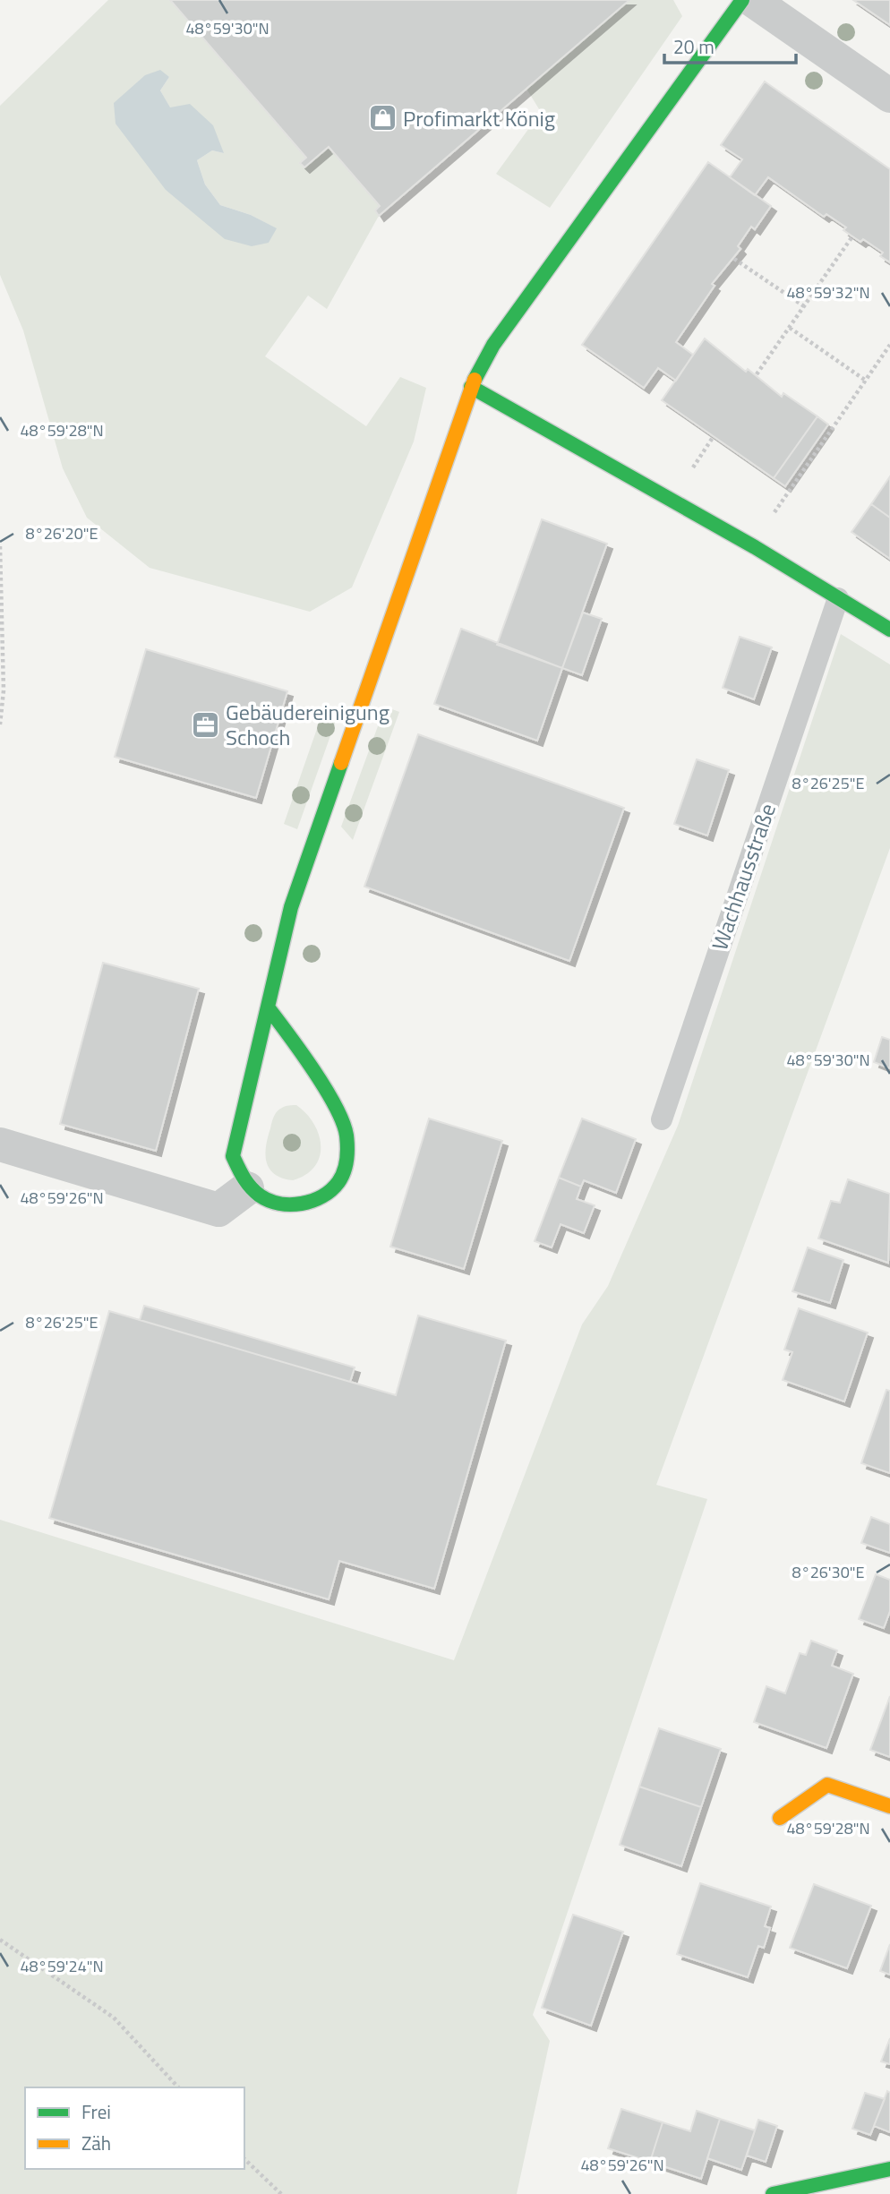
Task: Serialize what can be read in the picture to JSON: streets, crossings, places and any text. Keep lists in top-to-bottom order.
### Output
{
  "streets": {
    "lane": ["Wachhausstraße"]
  },
  "places": {
    "shop": ["Profimarkt König"],
    "office": ["Gebäudereinigung Schoch"]
  },
  "legend": ["Frei", "Zäh"],
  "scale_bar": "20 m",
  "coordinates": [
    "48°59'30\"N",
    "48°59'32\"N",
    "48°59'28\"N",
    "8°26'20\"E",
    "8°26'25\"E",
    "48°59'26\"N",
    "8°26'30\"E",
    "48°59'24\"N"
  ]
}
